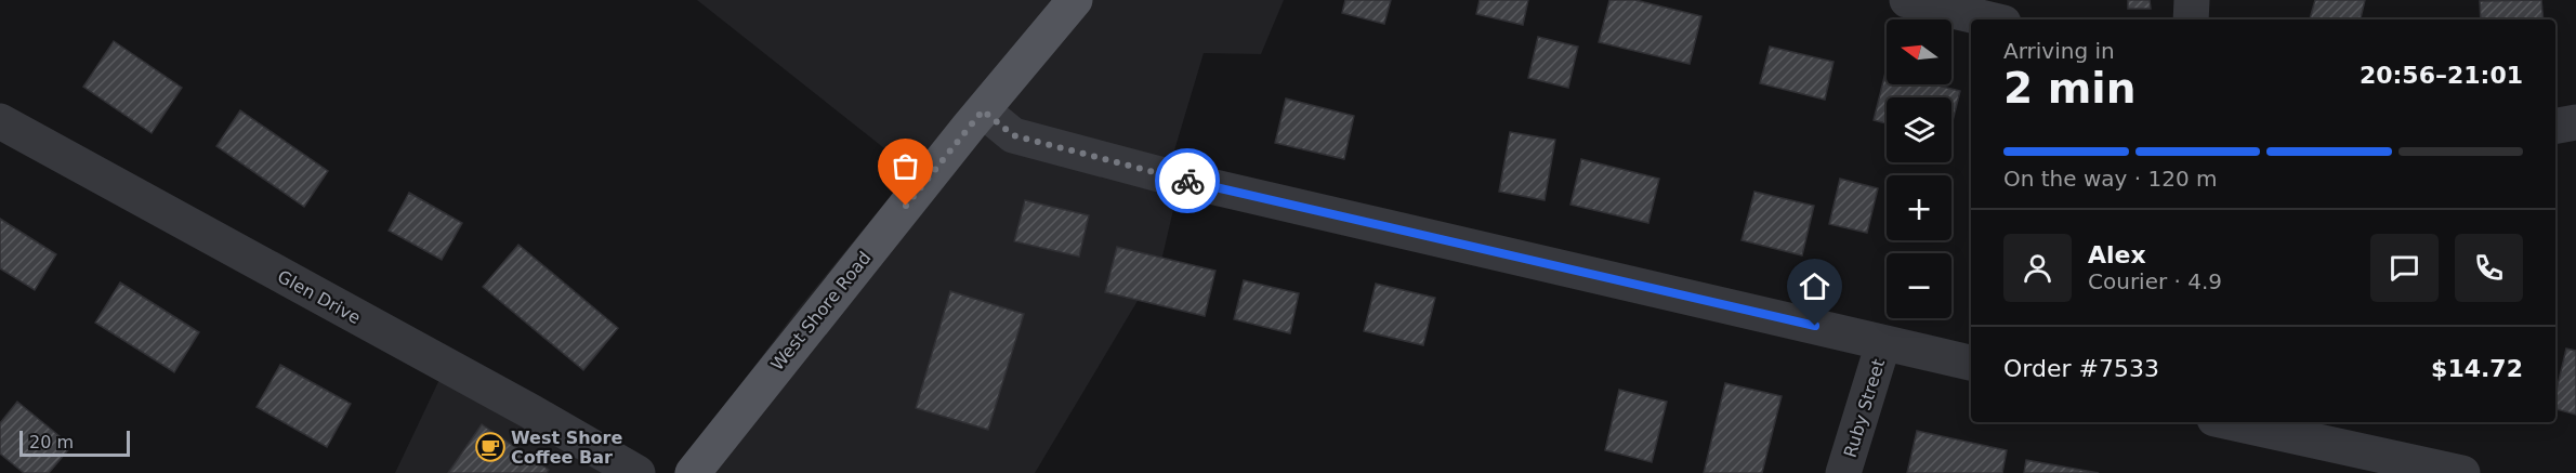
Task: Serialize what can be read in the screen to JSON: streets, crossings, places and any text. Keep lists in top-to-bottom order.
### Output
{
  "streets": {
    "main road": ["West Shore Road"],
    "street": ["Glen Drive", "Ruby Street"]
  },
  "places": {
    "cafe": ["West Shore Coffee Bar"]
  },
  "scale_bar": "20 m",
  "north": "left",
  "page": {
    "map_buttons": ["+", "−"],
    "heading": ["2 min", "Arriving in", "20:56–21:01"],
    "panel": [
      "Alex",
      "Courier · 4.9",
      "Order #7533",
      "$14.72"
    ],
    "bar": "On the way · 120 m",
    "scale": "20 m"
  }
}
